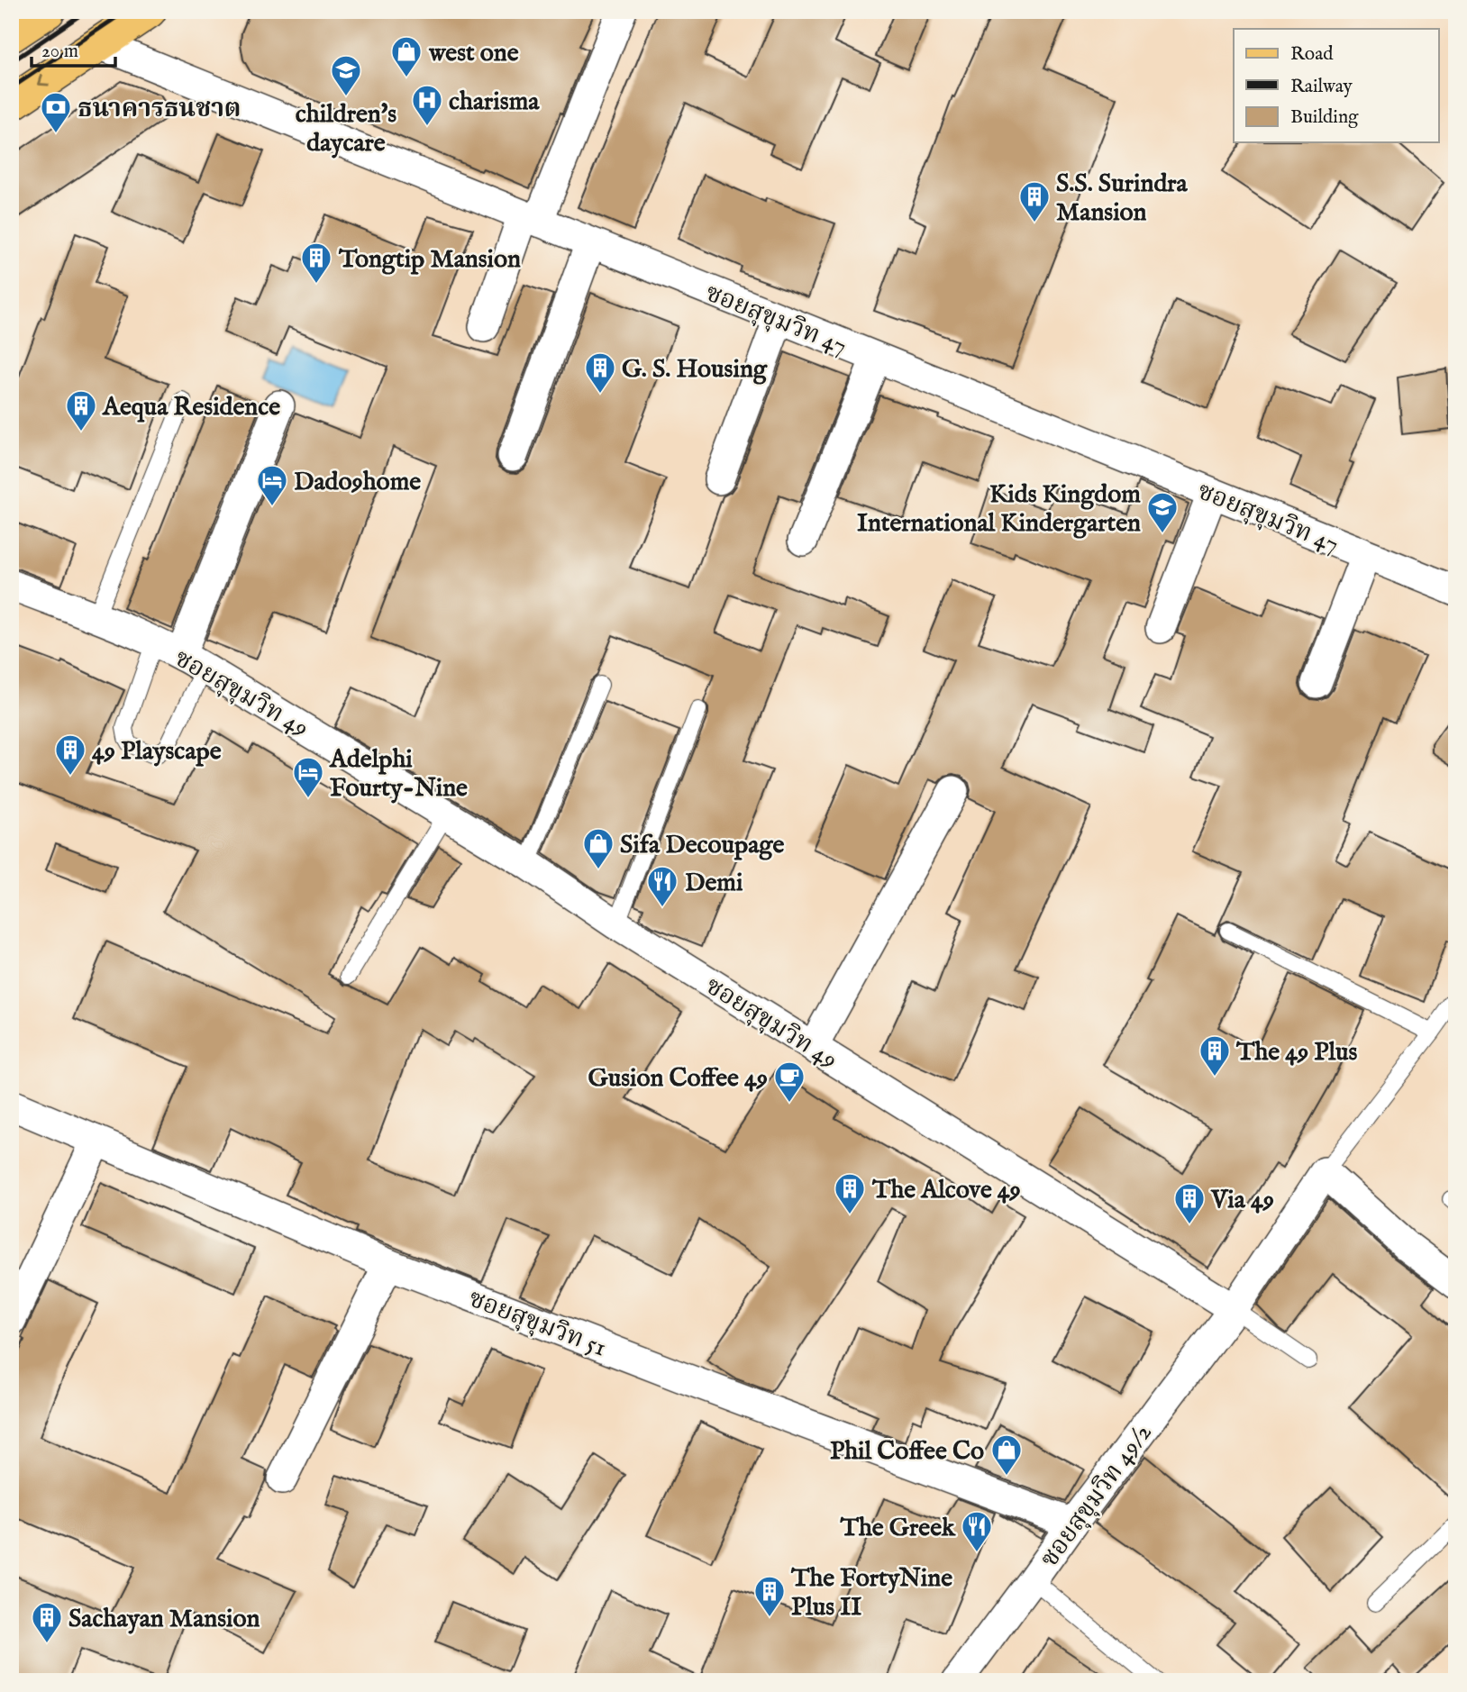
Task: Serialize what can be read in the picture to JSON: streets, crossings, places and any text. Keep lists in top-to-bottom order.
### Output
{
  "streets": {
    "street": [
      "ซอยสุขุมวิท 47",
      "ซอยสุขุมวิท 49",
      "ซอยสุขุมวิท 51",
      "ซอยสุขุมวิท 49/2"
    ]
  },
  "crossings": [
    ["ซอยสุขุมวิท 49", "ซอยสุขุมวิท 49/2"],
    ["ซอยสุขุมวิท 51", "ซอยสุขุมวิท 49/2"]
  ],
  "places": {
    "shop": ["west one", "Sifa Decoupage", "Phil Coffee Co"],
    "school or university": ["children's daycare", "Kids Kingdom International Kindergarten"],
    "hospital": ["charisma"],
    "bank": ["ธนาคารธนชาต"],
    "building": [
      "S.S. Surindra Mansion",
      "Tongtip Mansion",
      "G. S. Housing",
      "Aequa Residence",
      "49 Playscape",
      "The 49 Plus",
      "The Alcove 49",
      "Via 49",
      "The FortyNine Plus II",
      "Sachayan Mansion"
    ],
    "hotel": ["Dado9home", "Adelphi Fourty-Nine"],
    "restaurant": ["Demi", "The Greek"],
    "cafe": ["Gusion Coffee 49"]
  },
  "legend": ["Road", "Railway", "Building"],
  "scale_bar": "20 m"
}
